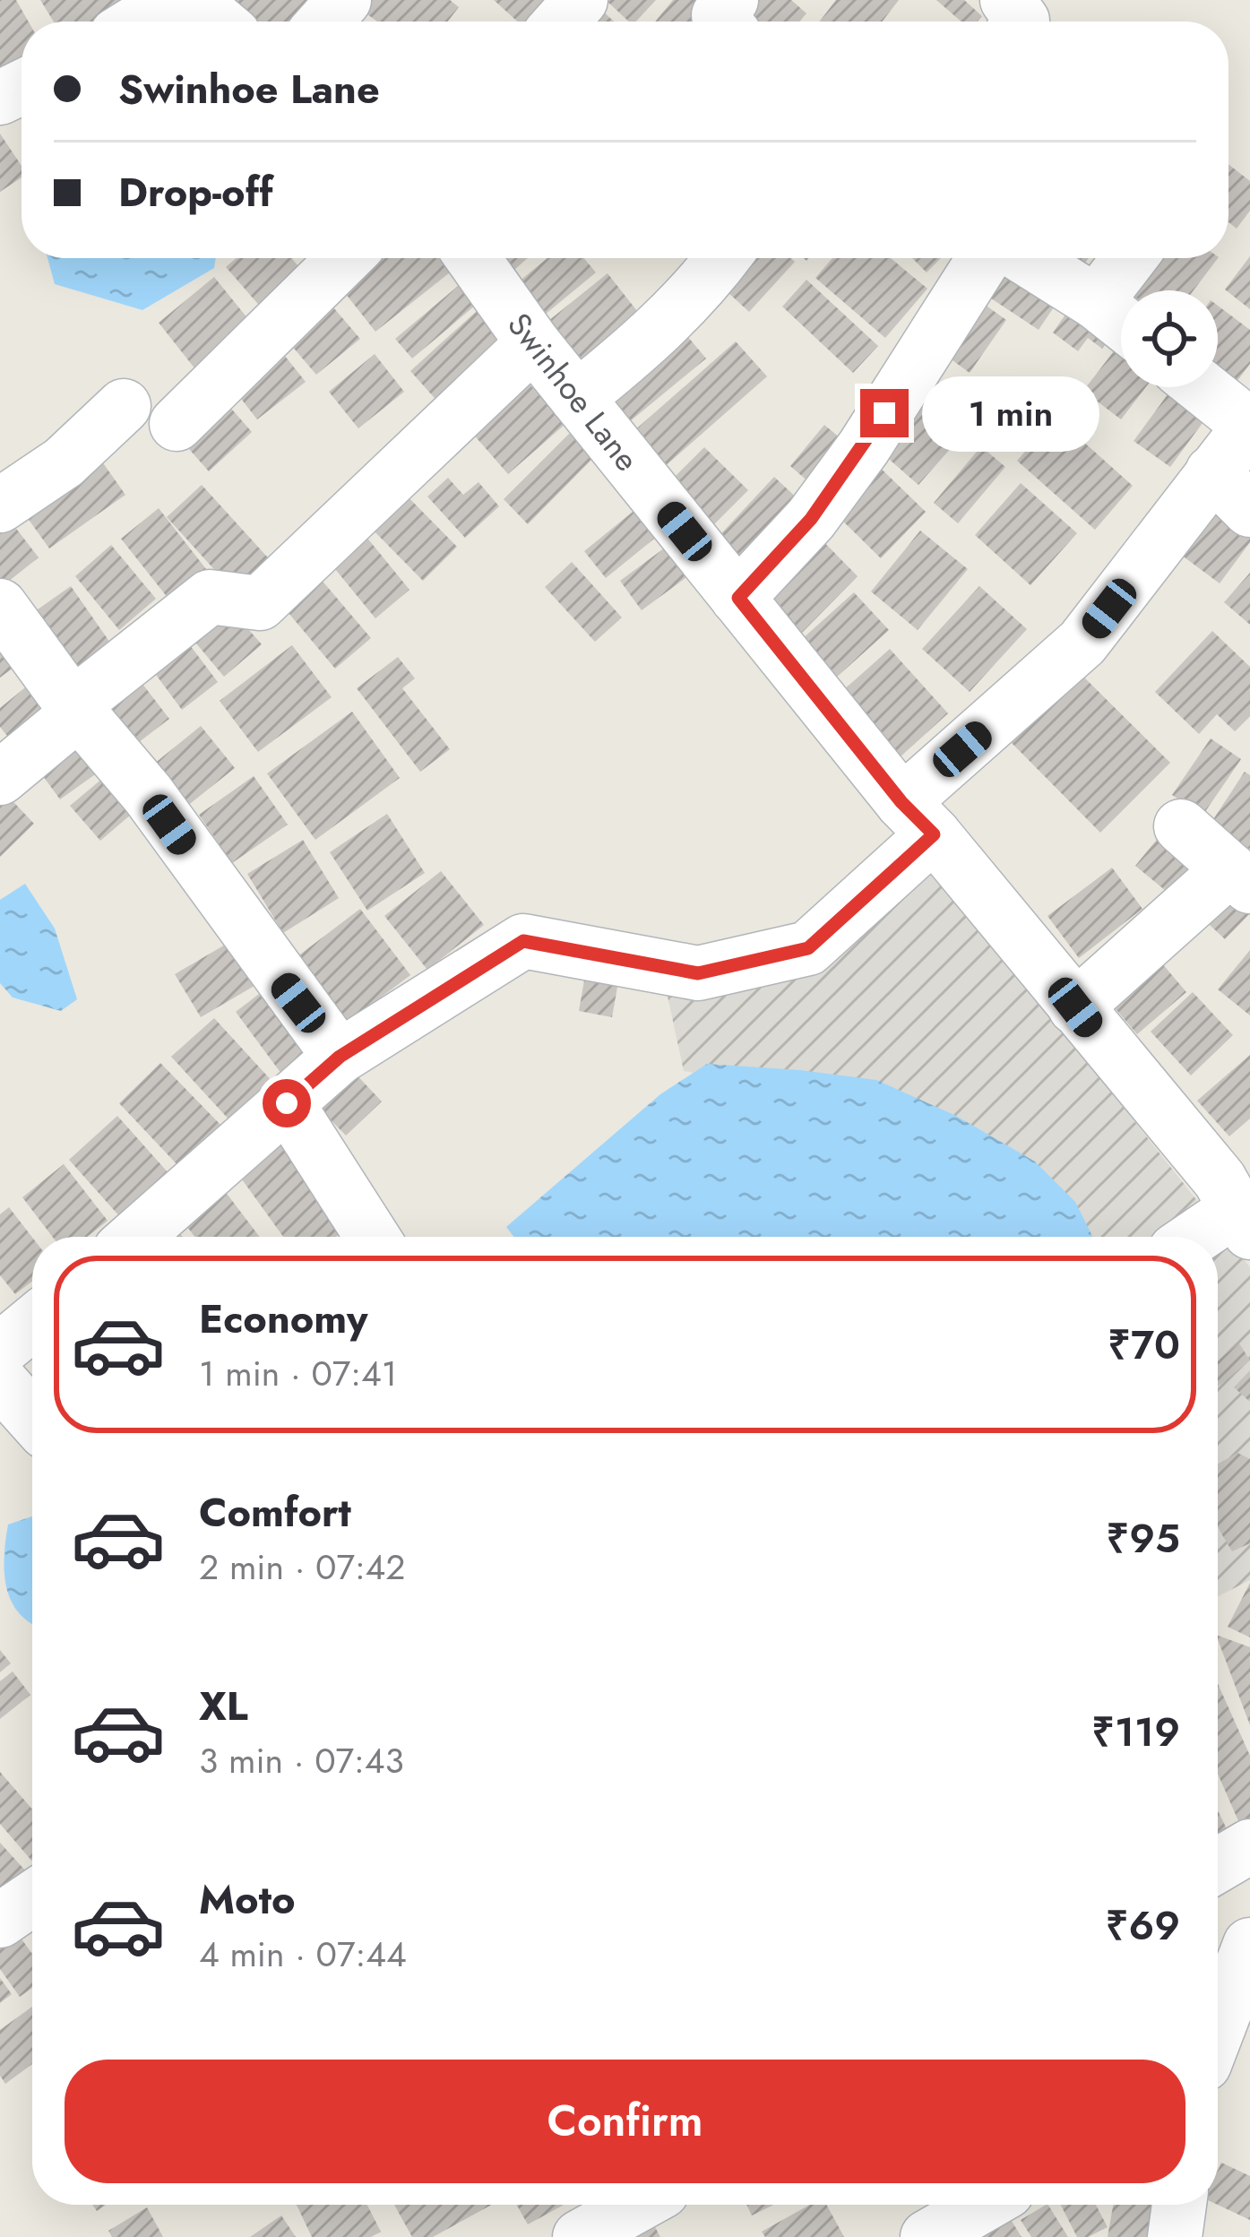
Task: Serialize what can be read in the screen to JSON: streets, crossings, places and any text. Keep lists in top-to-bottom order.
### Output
{
  "streets": {
    "street": ["Swinhoe Lane"]
  },
  "page": {
    "banner": ["Swinhoe Lane", "Drop-off"],
    "bubble": "1 min",
    "list": [
      {
        "name": "Economy",
        "note": "1 min · 07:41",
        "value": "₹70"
      },
      {
        "name": "Comfort",
        "note": "2 min · 07:42",
        "value": "₹95"
      },
      {
        "name": "XL",
        "note": "3 min · 07:43",
        "value": "₹119"
      },
      {
        "name": "Moto",
        "note": "4 min · 07:44",
        "value": "₹69"
      }
    ],
    "buttons": "Confirm"
  }
}
